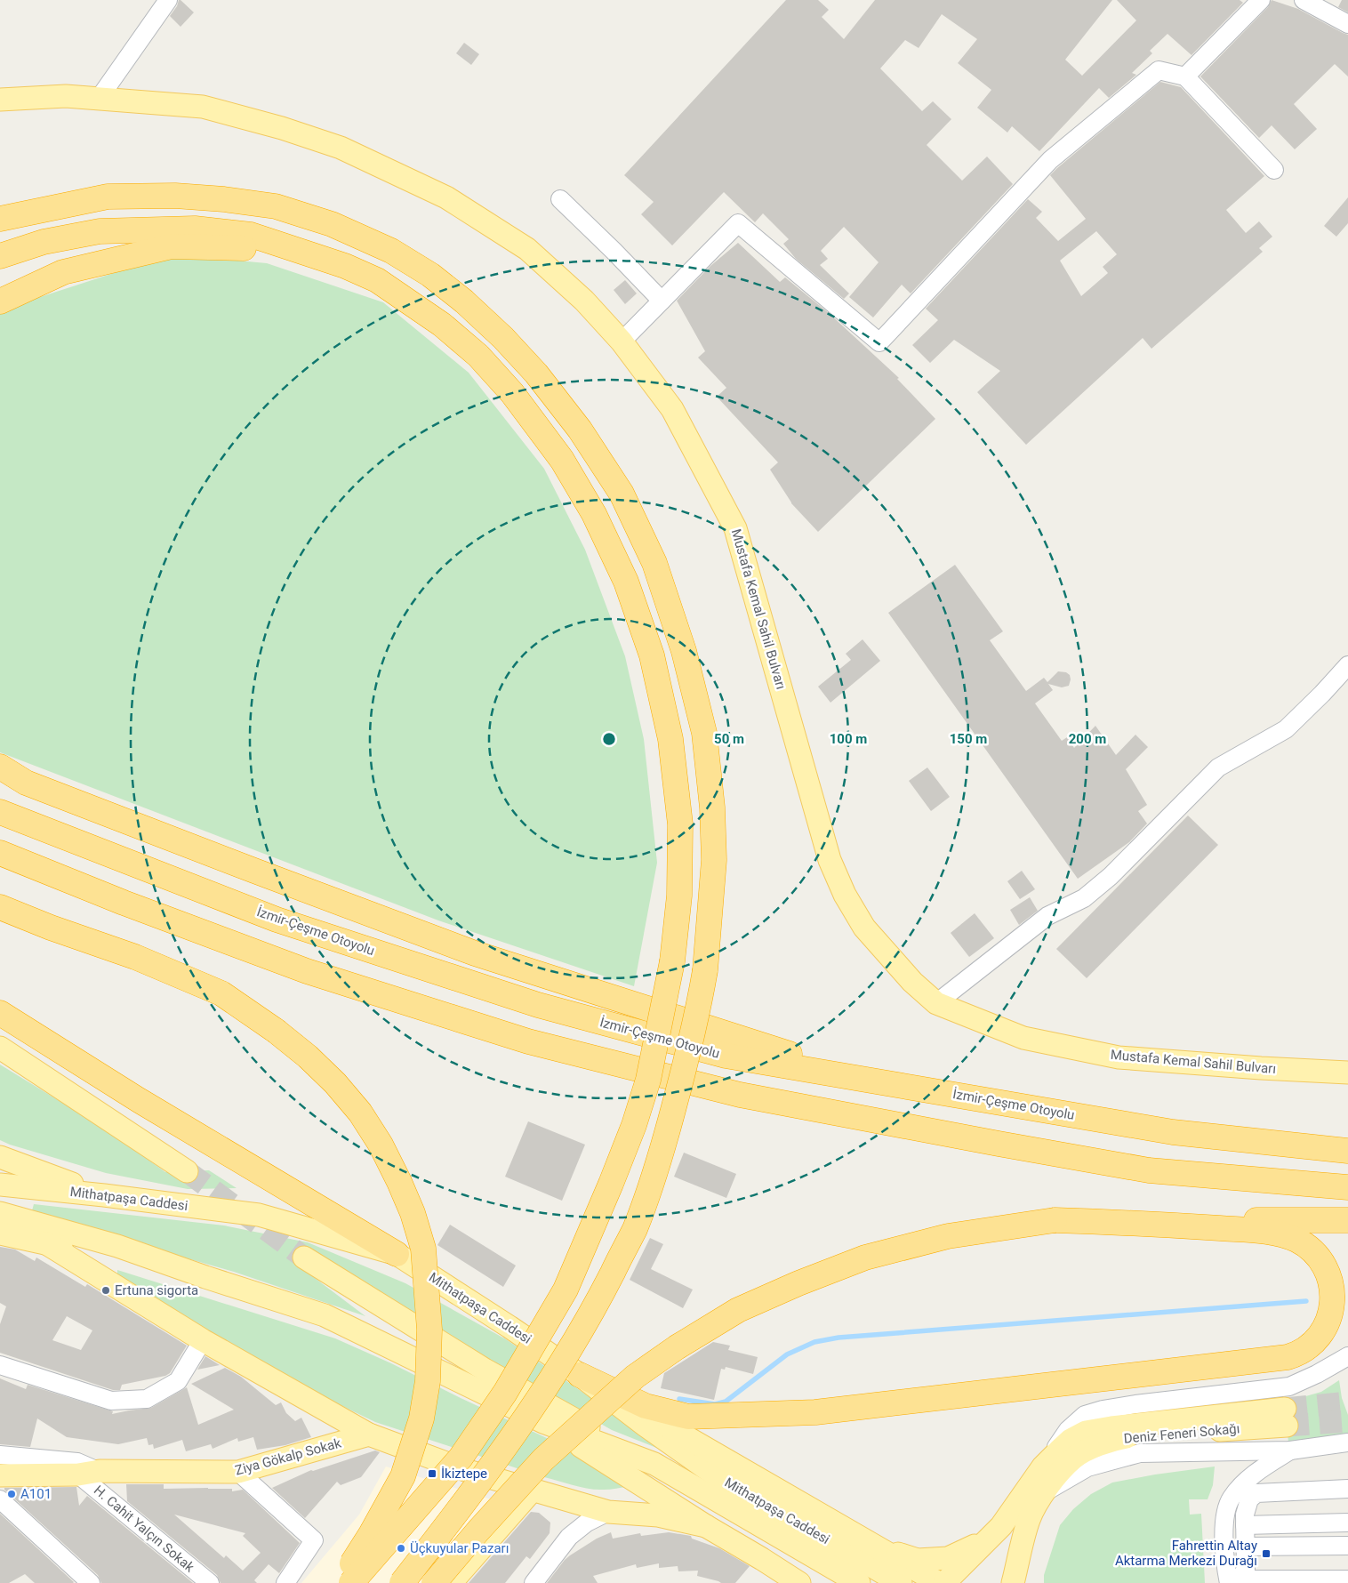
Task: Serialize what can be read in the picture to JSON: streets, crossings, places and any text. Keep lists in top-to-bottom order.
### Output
{
  "streets": {
    "highway": ["İzmir-Çeşme Otoyolu"],
    "main road": [
      "Mustafa Kemal Sahil Bulvarı",
      "Mithatpaşa Caddesi",
      "Deniz Feneri Sokağı",
      "Ziya Gökalp Sokak"
    ],
    "street": ["H. Cahit Yalçın Sokak"]
  },
  "crossings": [
    ["Ziya Gökalp Sokak", "H. Cahit Yalçın Sokak"]
  ],
  "places": {
    "other": ["Ertuna sigorta", "A101", "Üçkuyular Pazarı"],
    "transit": ["İkiztepe", "Fahrettin Altay Aktarma Merkezi Durağı"]
  },
  "rings": [
    "50 m",
    "100 m",
    "150 m",
    "200 m"
  ]
}
